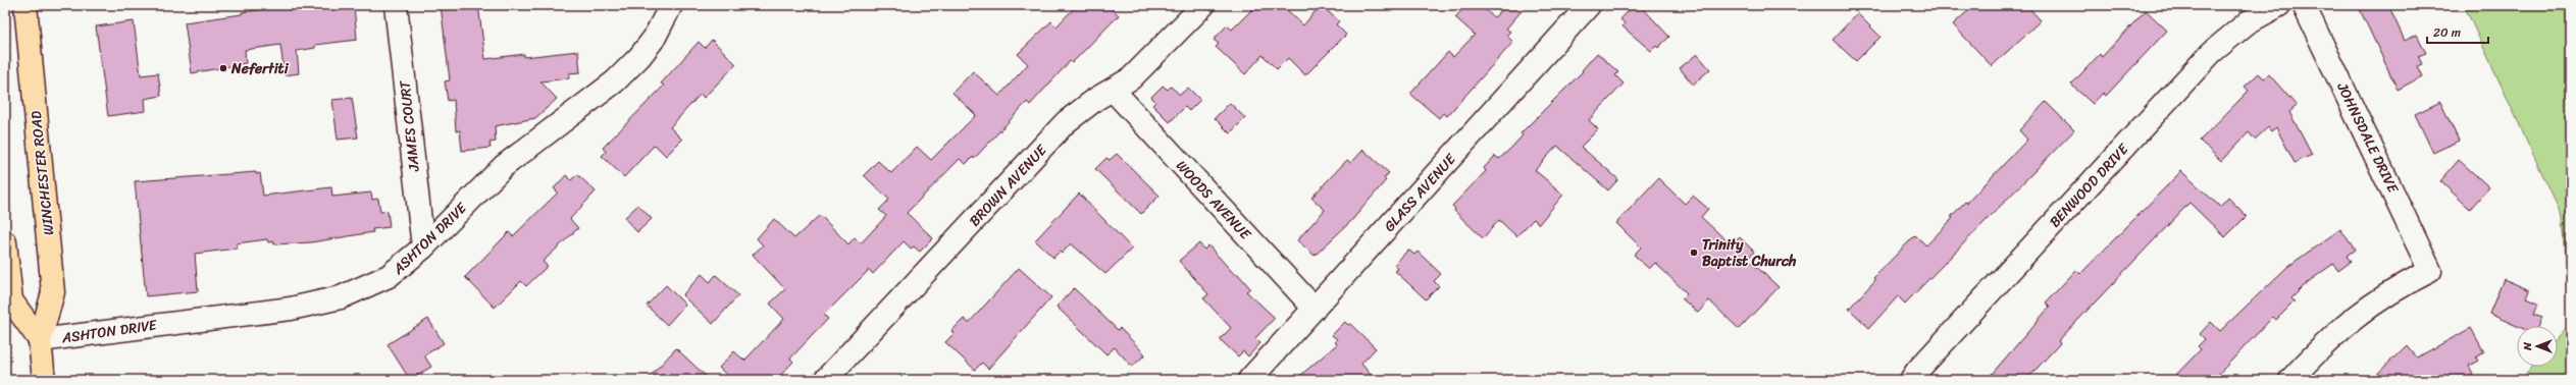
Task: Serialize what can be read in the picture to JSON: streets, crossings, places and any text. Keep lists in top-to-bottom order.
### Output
{
  "streets": {
    "main road": ["WINCHESTER ROAD"],
    "street": [
      "JAMES COURT",
      "JOHNSDALE DRIVE",
      "BROWN AVENUE",
      "BENWOOD DRIVE",
      "GLASS AVENUE",
      "WOODS AVENUE",
      "ASHTON DRIVE"
    ]
  },
  "crossings": [
    ["JAMES COURT", "ASHTON DRIVE"],
    ["WINCHESTER ROAD", "ASHTON DRIVE"],
    ["BROWN AVENUE", "WOODS AVENUE"],
    ["GLASS AVENUE", "WOODS AVENUE"]
  ],
  "places": ["Nefertiti", "Trinity Baptist Church"],
  "scale_bar": "20 m",
  "north": "left"
}
